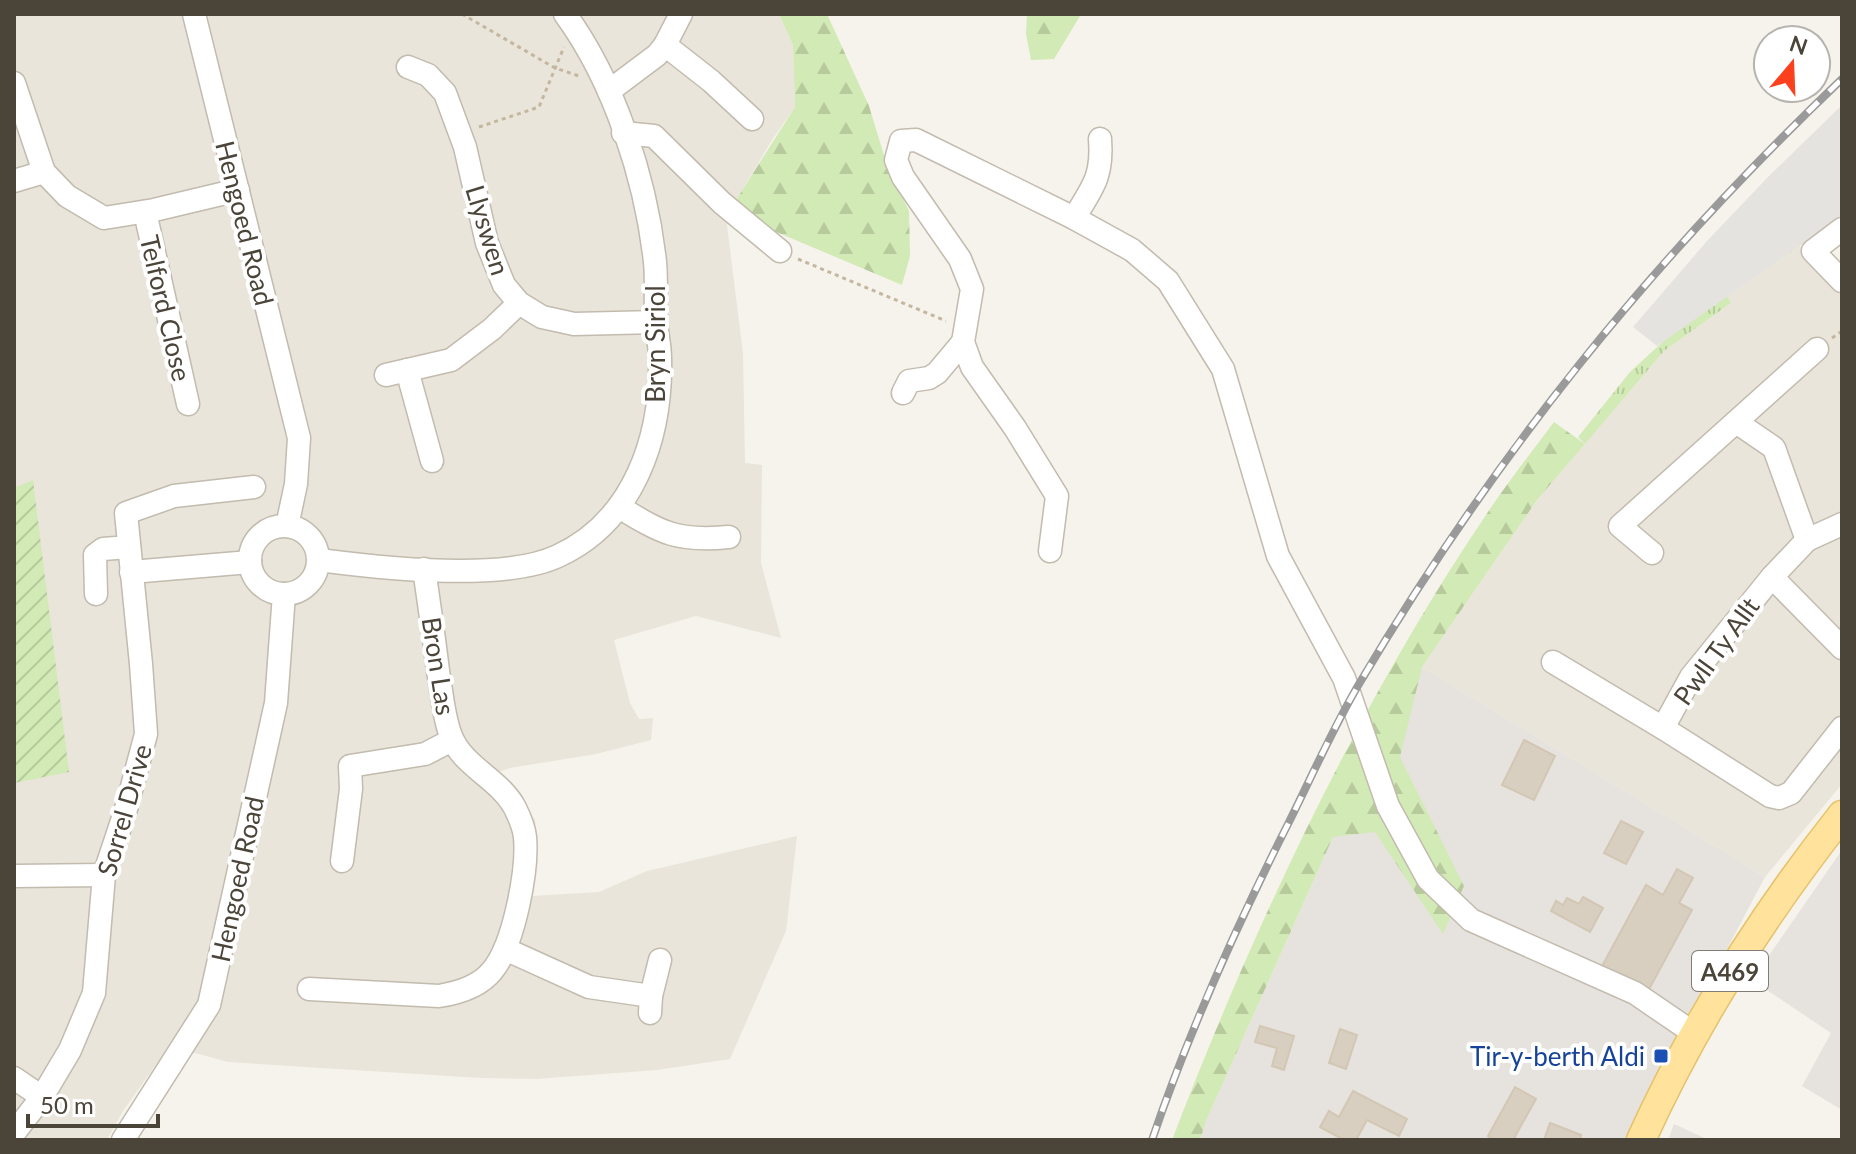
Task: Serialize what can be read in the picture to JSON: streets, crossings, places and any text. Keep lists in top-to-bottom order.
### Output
{
  "streets": {
    "main road": ["A469"],
    "street": [
      "Hengoed Road",
      "Llyswen",
      "Telford Close",
      "Bryn Siriol",
      "Pwll Ty Allt",
      "Bron Las",
      "Sorrel Drive"
    ]
  },
  "crossings": [
    ["Hengoed Road", "Bryn Siriol"],
    ["Llyswen", "Bryn Siriol"],
    ["Bryn Siriol", "Bron Las"]
  ],
  "places": {
    "transit": ["Tir-y-berth Aldi"]
  },
  "scale_bar": "50 m",
  "north": "top"
}
